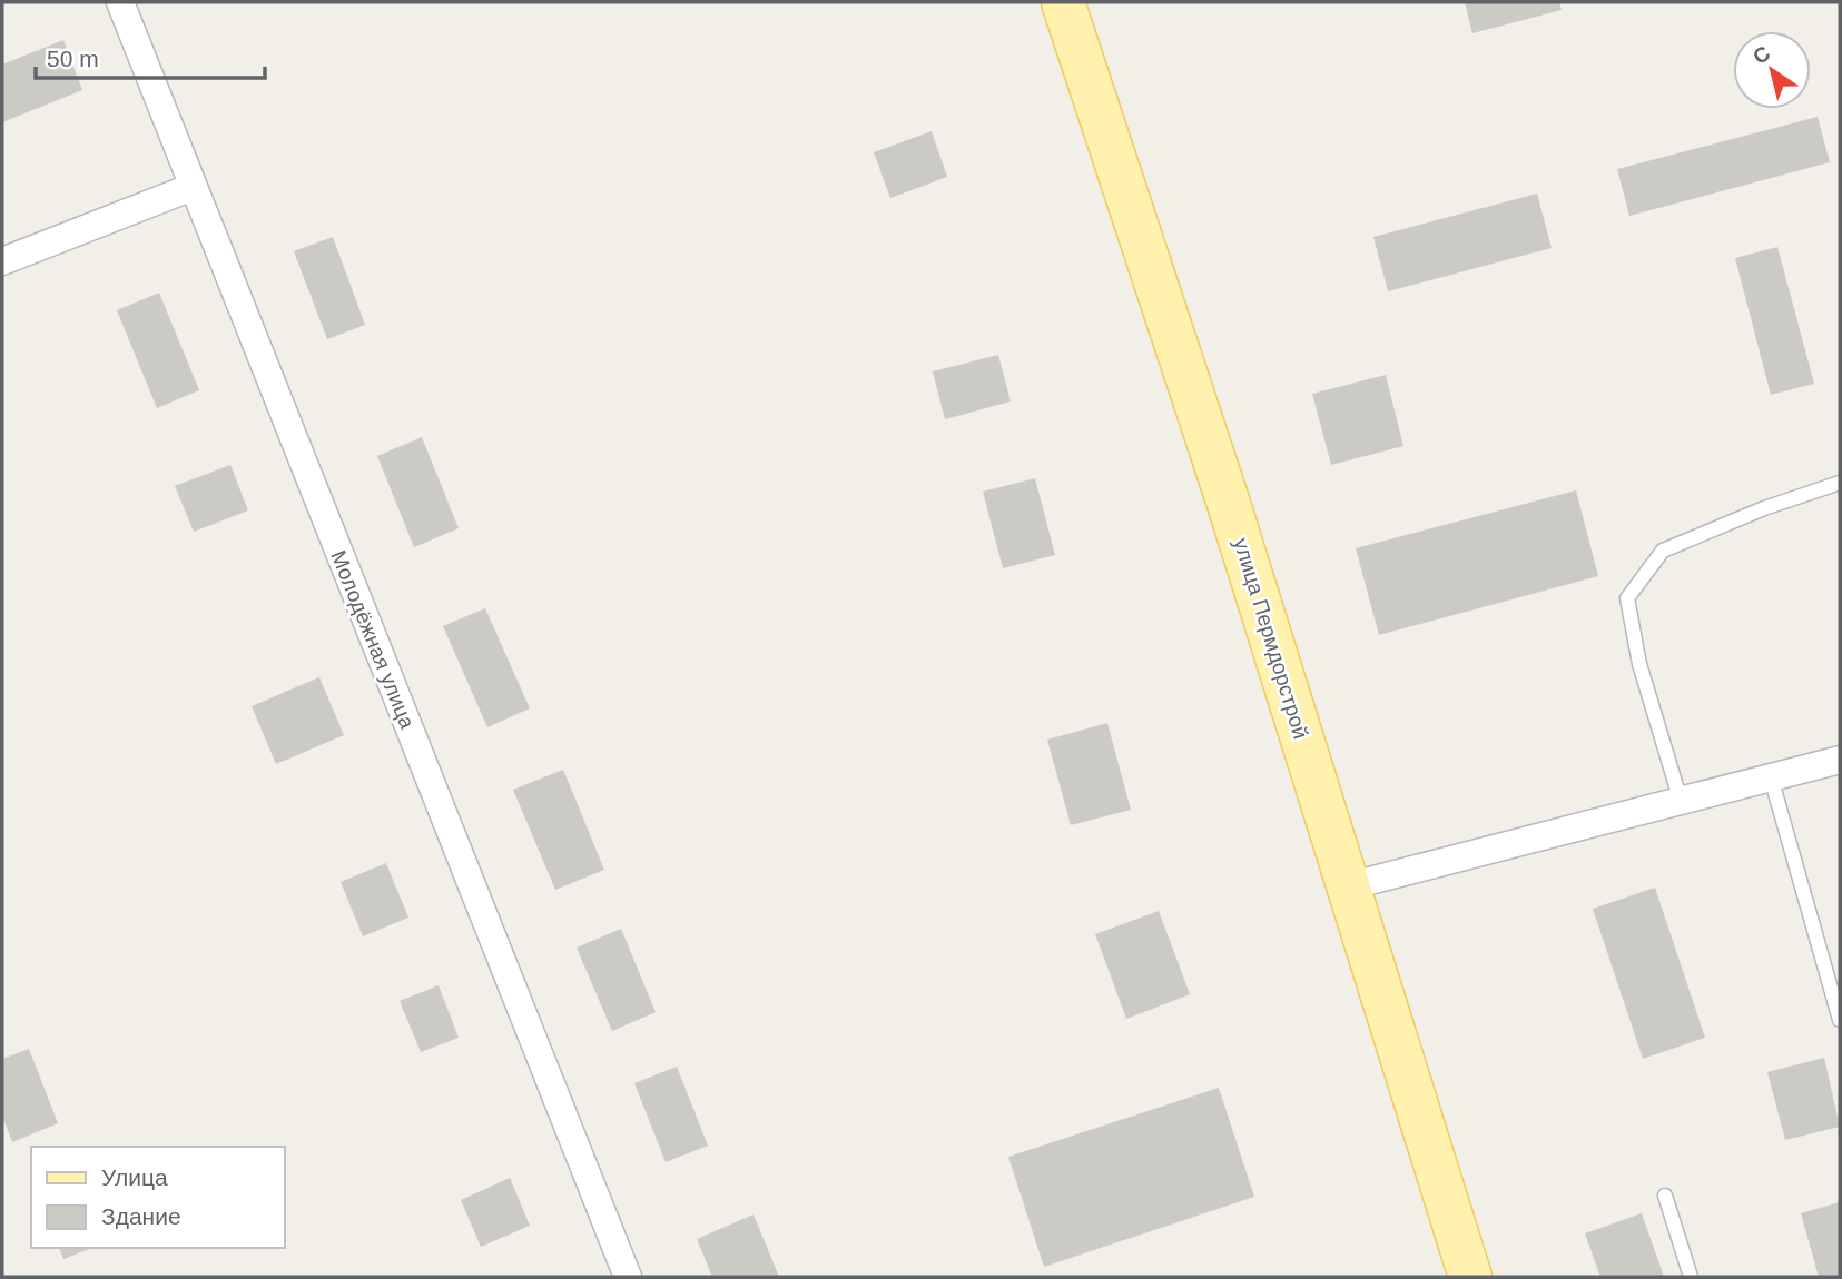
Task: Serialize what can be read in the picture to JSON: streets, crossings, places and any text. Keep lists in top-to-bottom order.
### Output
{
  "streets": {
    "main road": ["улица Пермдорстрой"],
    "street": ["Молодёжная улица"]
  },
  "legend": ["Улица", "Здание"],
  "scale_bar": "50 m",
  "north": "top left"
}
